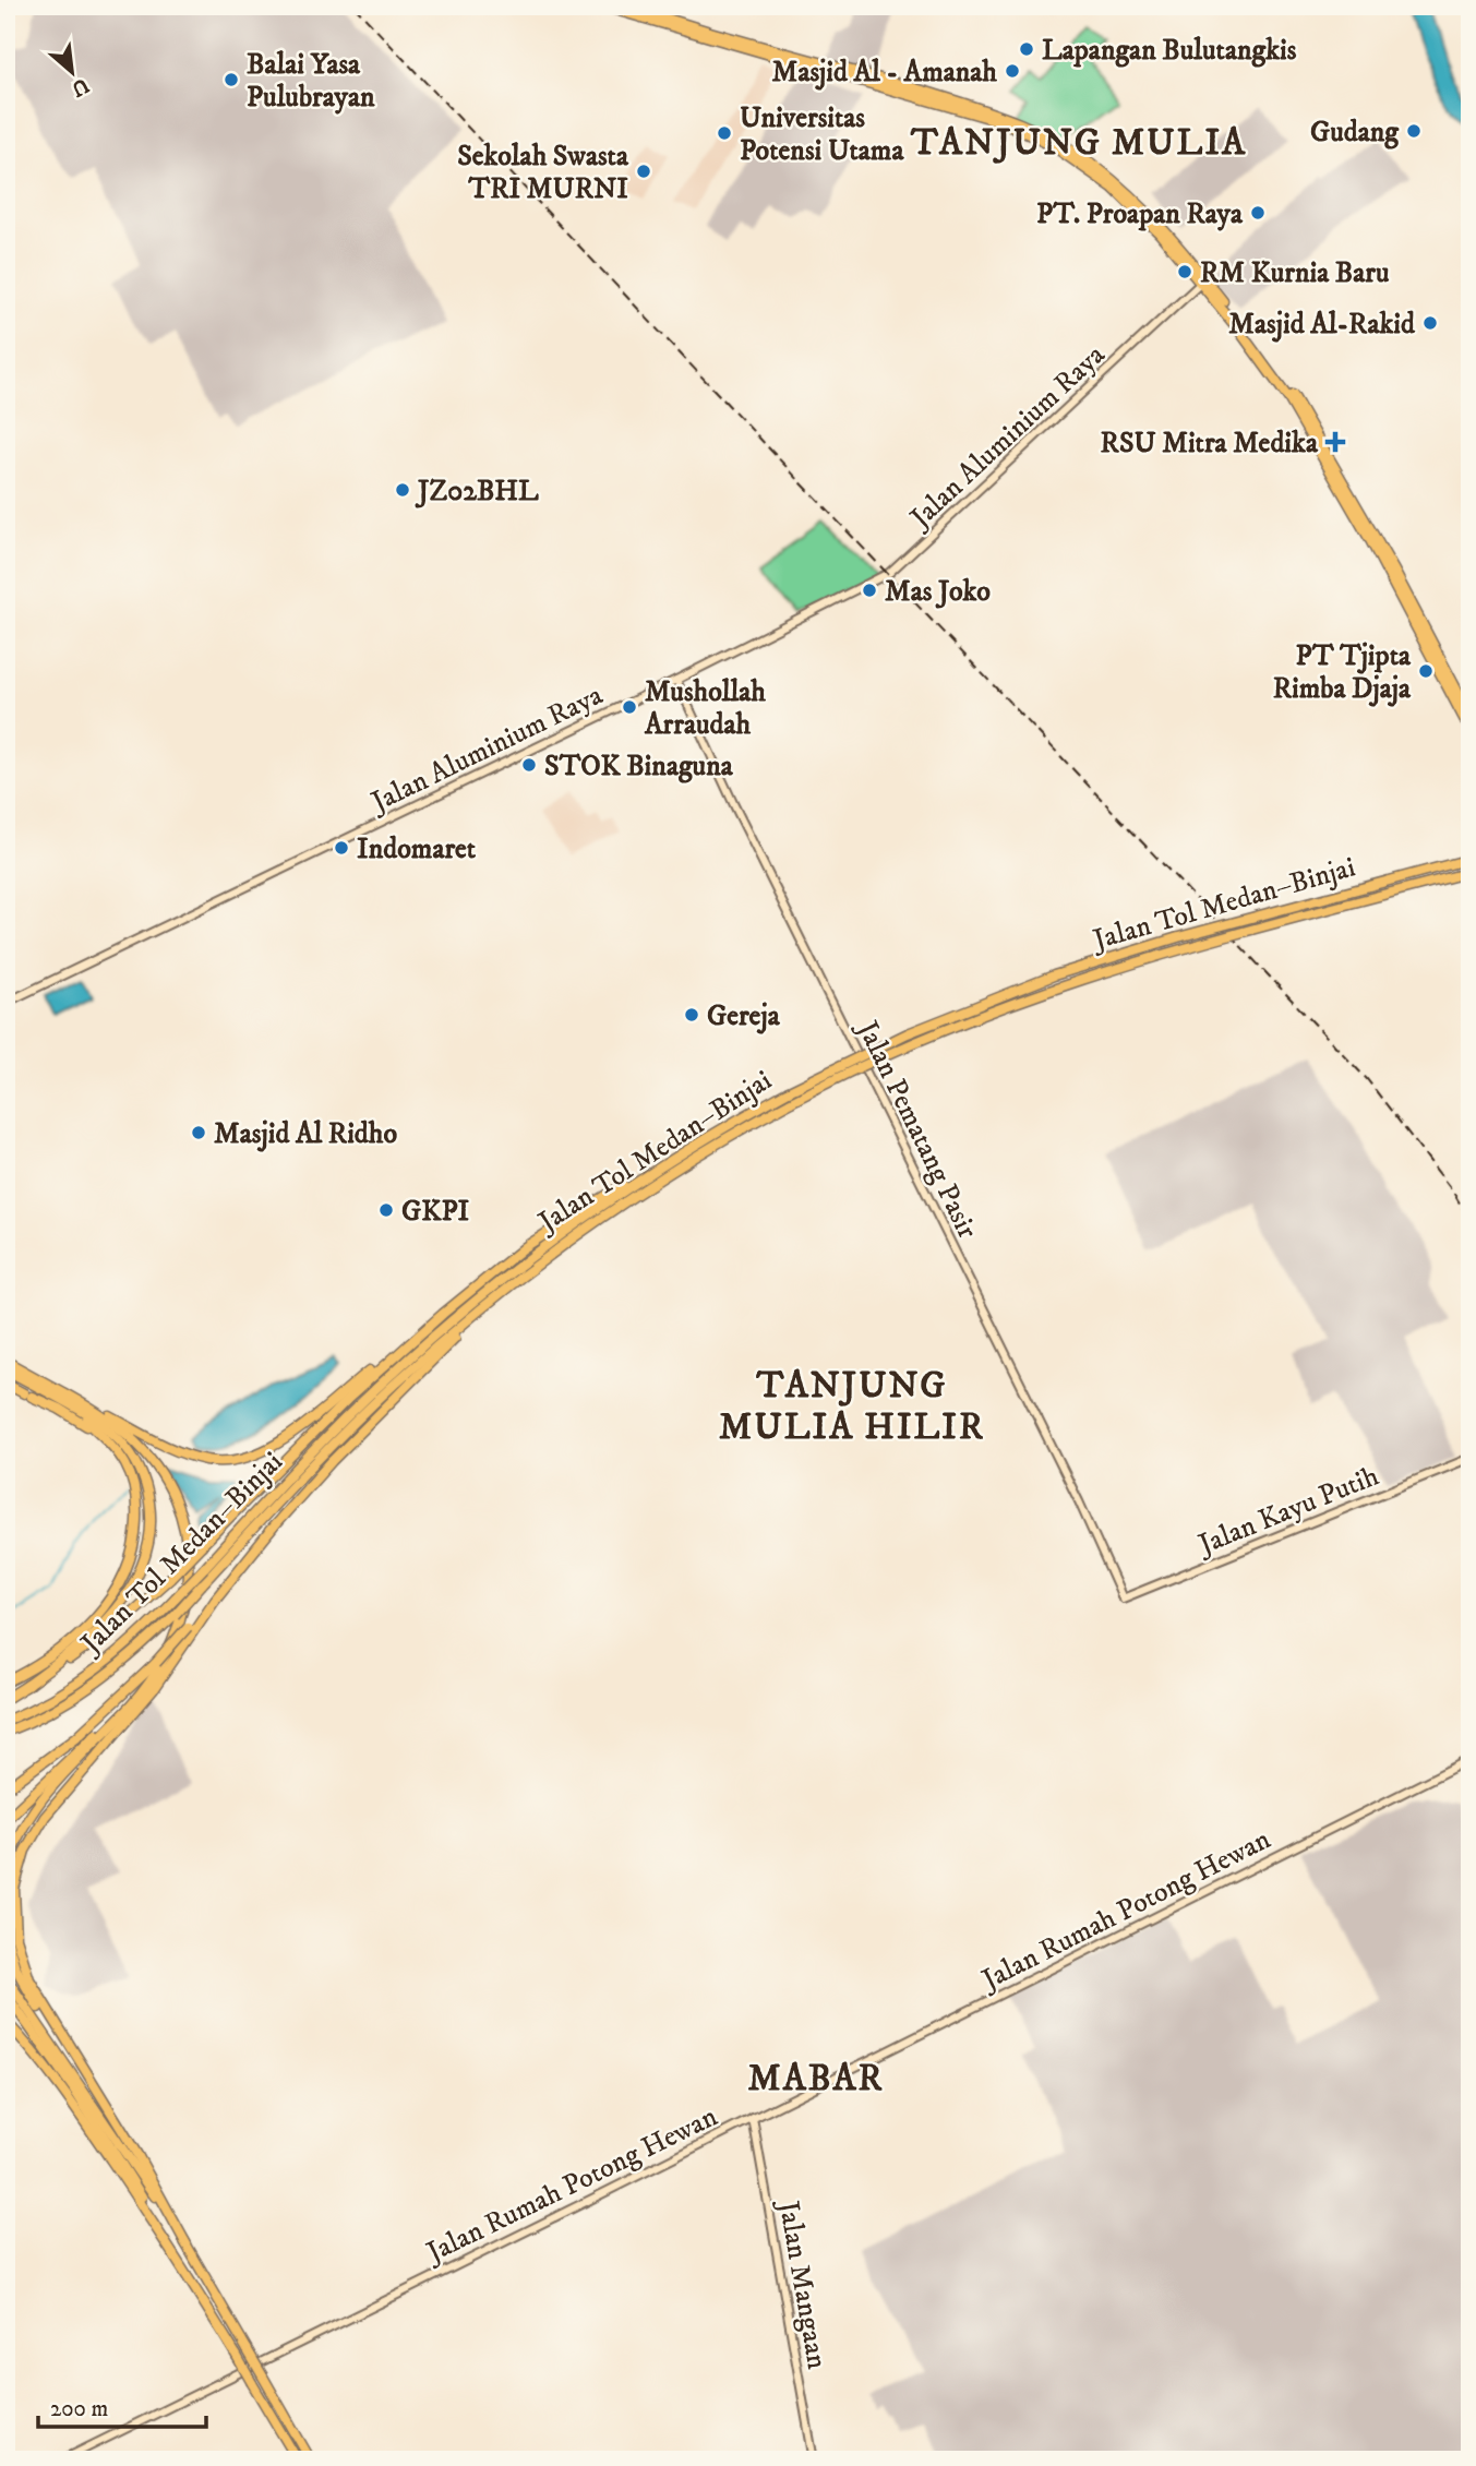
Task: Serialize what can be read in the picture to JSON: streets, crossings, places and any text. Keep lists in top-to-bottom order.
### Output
{
  "streets": {
    "highway": ["Jalan Tol Medan–Binjai"],
    "street": [
      "Jalan Aluminium Raya",
      "Jalan Pematang Pasir",
      "Jalan Kayu Putih",
      "Jalan Rumah Potong Hewan",
      "Jalan Mangaan"
    ]
  },
  "crossings": [
    ["Jalan Aluminium Raya", "Jalan Pematang Pasir"],
    ["Jalan Pematang Pasir", "Jalan Kayu Putih"],
    ["Jalan Rumah Potong Hewan", "Jalan Mangaan"]
  ],
  "districts": ["TANJUNG MULIA", "TANJUNG MULIA HILIR", "MABAR"],
  "places": {
    "other": [
      "Lapangan Bulutangkis",
      "Masjid Al - Amanah",
      "Balai Yasa Pulubrayan",
      "Gudang",
      "Universitas Potensi Utama",
      "Sekolah Swasta TRI MURNI",
      "PT. Proapan Raya",
      "RM Kurnia Baru",
      "Masjid Al-Rakid",
      "JZ02BHL",
      "Mas Joko",
      "PT Tjipta Rimba Djaja",
      "Mushollah Arraudah",
      "STOK Binaguna",
      "Indomaret",
      "Gereja",
      "Masjid Al Ridho",
      "GKPI"
    ],
    "health": ["RSU Mitra Medika"]
  },
  "scale_bar": "200 m",
  "north": "bottom right"
}
